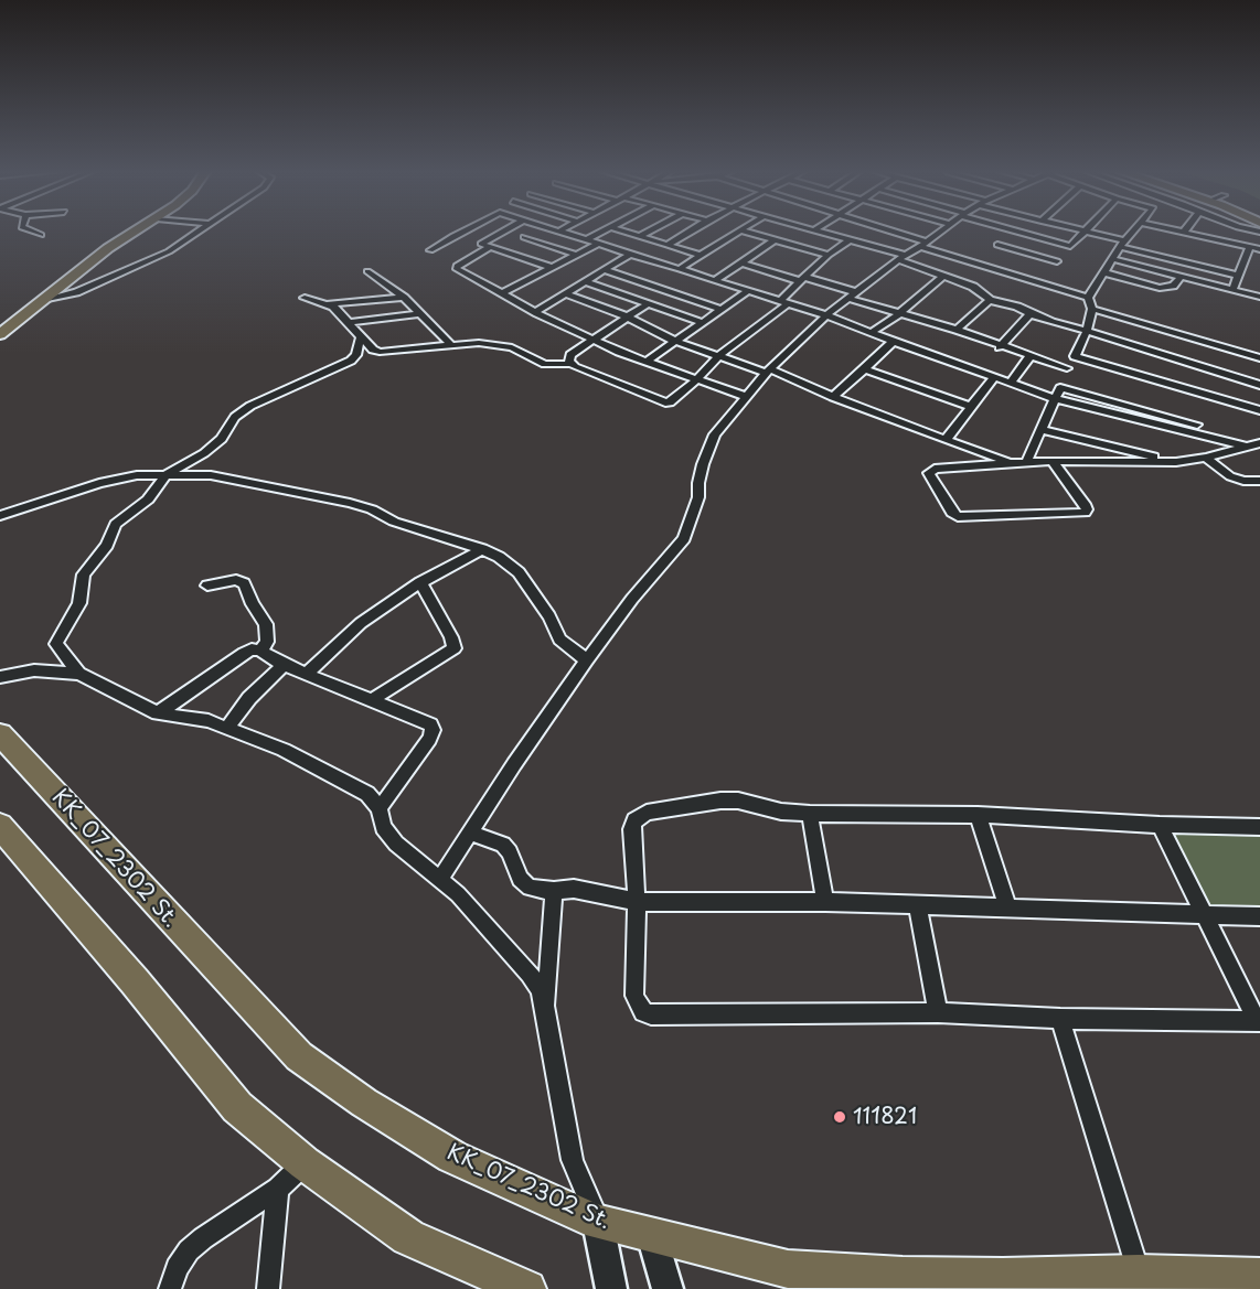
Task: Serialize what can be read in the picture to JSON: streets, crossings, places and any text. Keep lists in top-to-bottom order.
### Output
{
  "streets": {
    "main road": ["KK_07_2302 St."]
  },
  "places": ["111821"]
}
